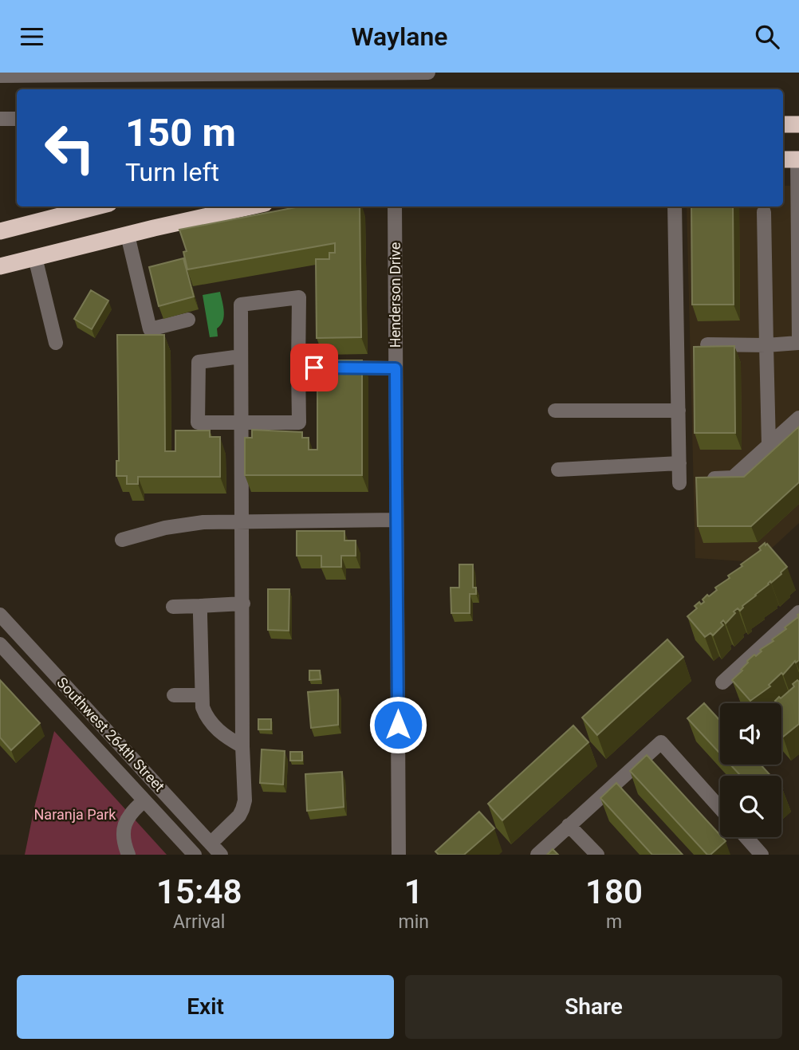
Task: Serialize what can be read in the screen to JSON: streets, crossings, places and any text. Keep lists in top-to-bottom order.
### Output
{
  "streets": {
    "street": ["Henderson Drive", "Southwest 264th Street"]
  },
  "parks": ["Naranja Park"],
  "page": {
    "header": "Waylane",
    "turn": ["150 m", "Turn left"],
    "eta": [
      "15:48",
      "Arrival",
      "1",
      "min",
      "180",
      "m"
    ],
    "buttons": ["Exit", "Share"]
  }
}
